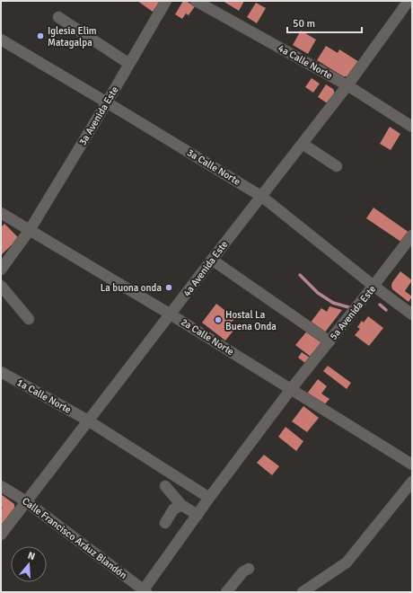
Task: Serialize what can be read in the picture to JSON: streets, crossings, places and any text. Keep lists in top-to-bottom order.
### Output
{
  "streets": {
    "street": [
      "4a Calle Norte",
      "3a Avenida Este",
      "3a Calle Norte",
      "4a Avenida Este",
      "5a Avenida Este",
      "2a Calle Norte",
      "1a Calle Norte",
      "Calle Francisco Aráuz Blandón"
    ]
  },
  "crossings": [
    ["4a Calle Norte", "4a Avenida Este"],
    ["3a Avenida Este", "3a Calle Norte"],
    ["3a Avenida Este", "2a Calle Norte"],
    ["3a Calle Norte", "4a Avenida Este"],
    ["3a Calle Norte", "5a Avenida Este"],
    ["4a Avenida Este", "2a Calle Norte"],
    ["4a Avenida Este", "1a Calle Norte"],
    ["4a Avenida Este", "Calle Francisco Aráuz Blandón"],
    ["5a Avenida Este", "2a Calle Norte"],
    ["5a Avenida Este", "1a Calle Norte"],
    ["5a Avenida Este", "Calle Francisco Aráuz Blandón"]
  ],
  "places": ["Iglesia Elim Matagalpa", "La buona onda", "Hostal La Buena Onda"],
  "scale_bar": "50 m",
  "north": "top"
}
